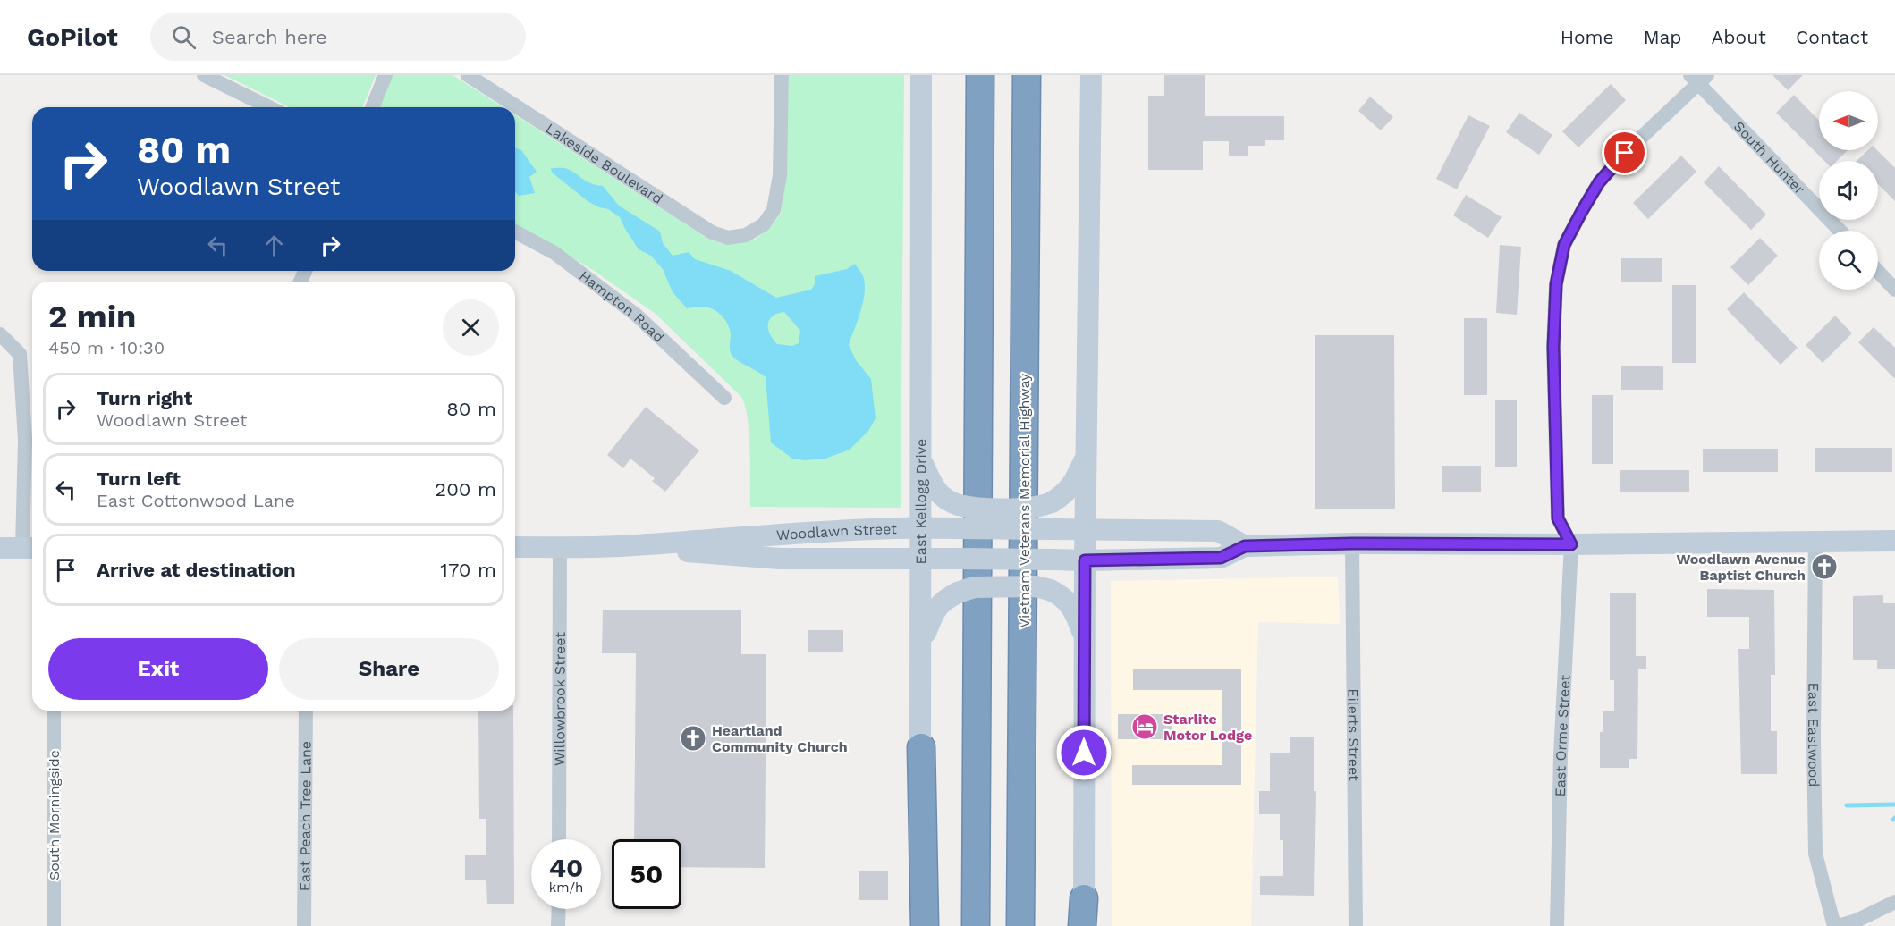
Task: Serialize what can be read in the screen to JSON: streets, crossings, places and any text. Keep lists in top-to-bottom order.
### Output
{
  "streets": {
    "highway": ["Vietnam Veterans Memorial Highway"],
    "main road": ["East Kellogg Drive", "Woodlawn Street"],
    "street": [
      "South Hunter",
      "Lakeside Boulevard",
      "Hampton Road",
      "Willowbrook Street",
      "Eilerts Street",
      "East Eastwood",
      "East Orme Street",
      "South Morningside",
      "East Peach Tree Lane"
    ]
  },
  "crossings": [
    ["East Kellogg Drive", "Woodlawn Street"],
    ["Woodlawn Street", "Willowbrook Street"],
    ["Woodlawn Street", "Eilerts Street"],
    ["Woodlawn Street", "East Eastwood"],
    ["Woodlawn Street", "East Orme Street"]
  ],
  "places": {
    "church": ["Woodlawn Avenue Baptist Church", "Heartland Community Church"],
    "hotel": ["Starlite Motor Lodge"]
  },
  "north": "left",
  "page": {
    "header": "GoPilot",
    "search": "Search here",
    "nav": [
      "Home",
      "Map",
      "About",
      "Contact"
    ],
    "turn": ["80 m", "Woodlawn Street"],
    "heading": ["2 min", "450 m · 10:30"],
    "list": [
      {
        "name": "Turn right",
        "note": "Woodlawn Street",
        "value": "80 m"
      },
      {
        "name": "Turn left",
        "note": "East Cottonwood Lane",
        "value": "200 m"
      },
      {
        "name": "Arrive at destination",
        "value": "170 m"
      }
    ],
    "buttons": ["Exit", "Share"],
    "speed": "40 km/h",
    "limit": "50"
  }
}
